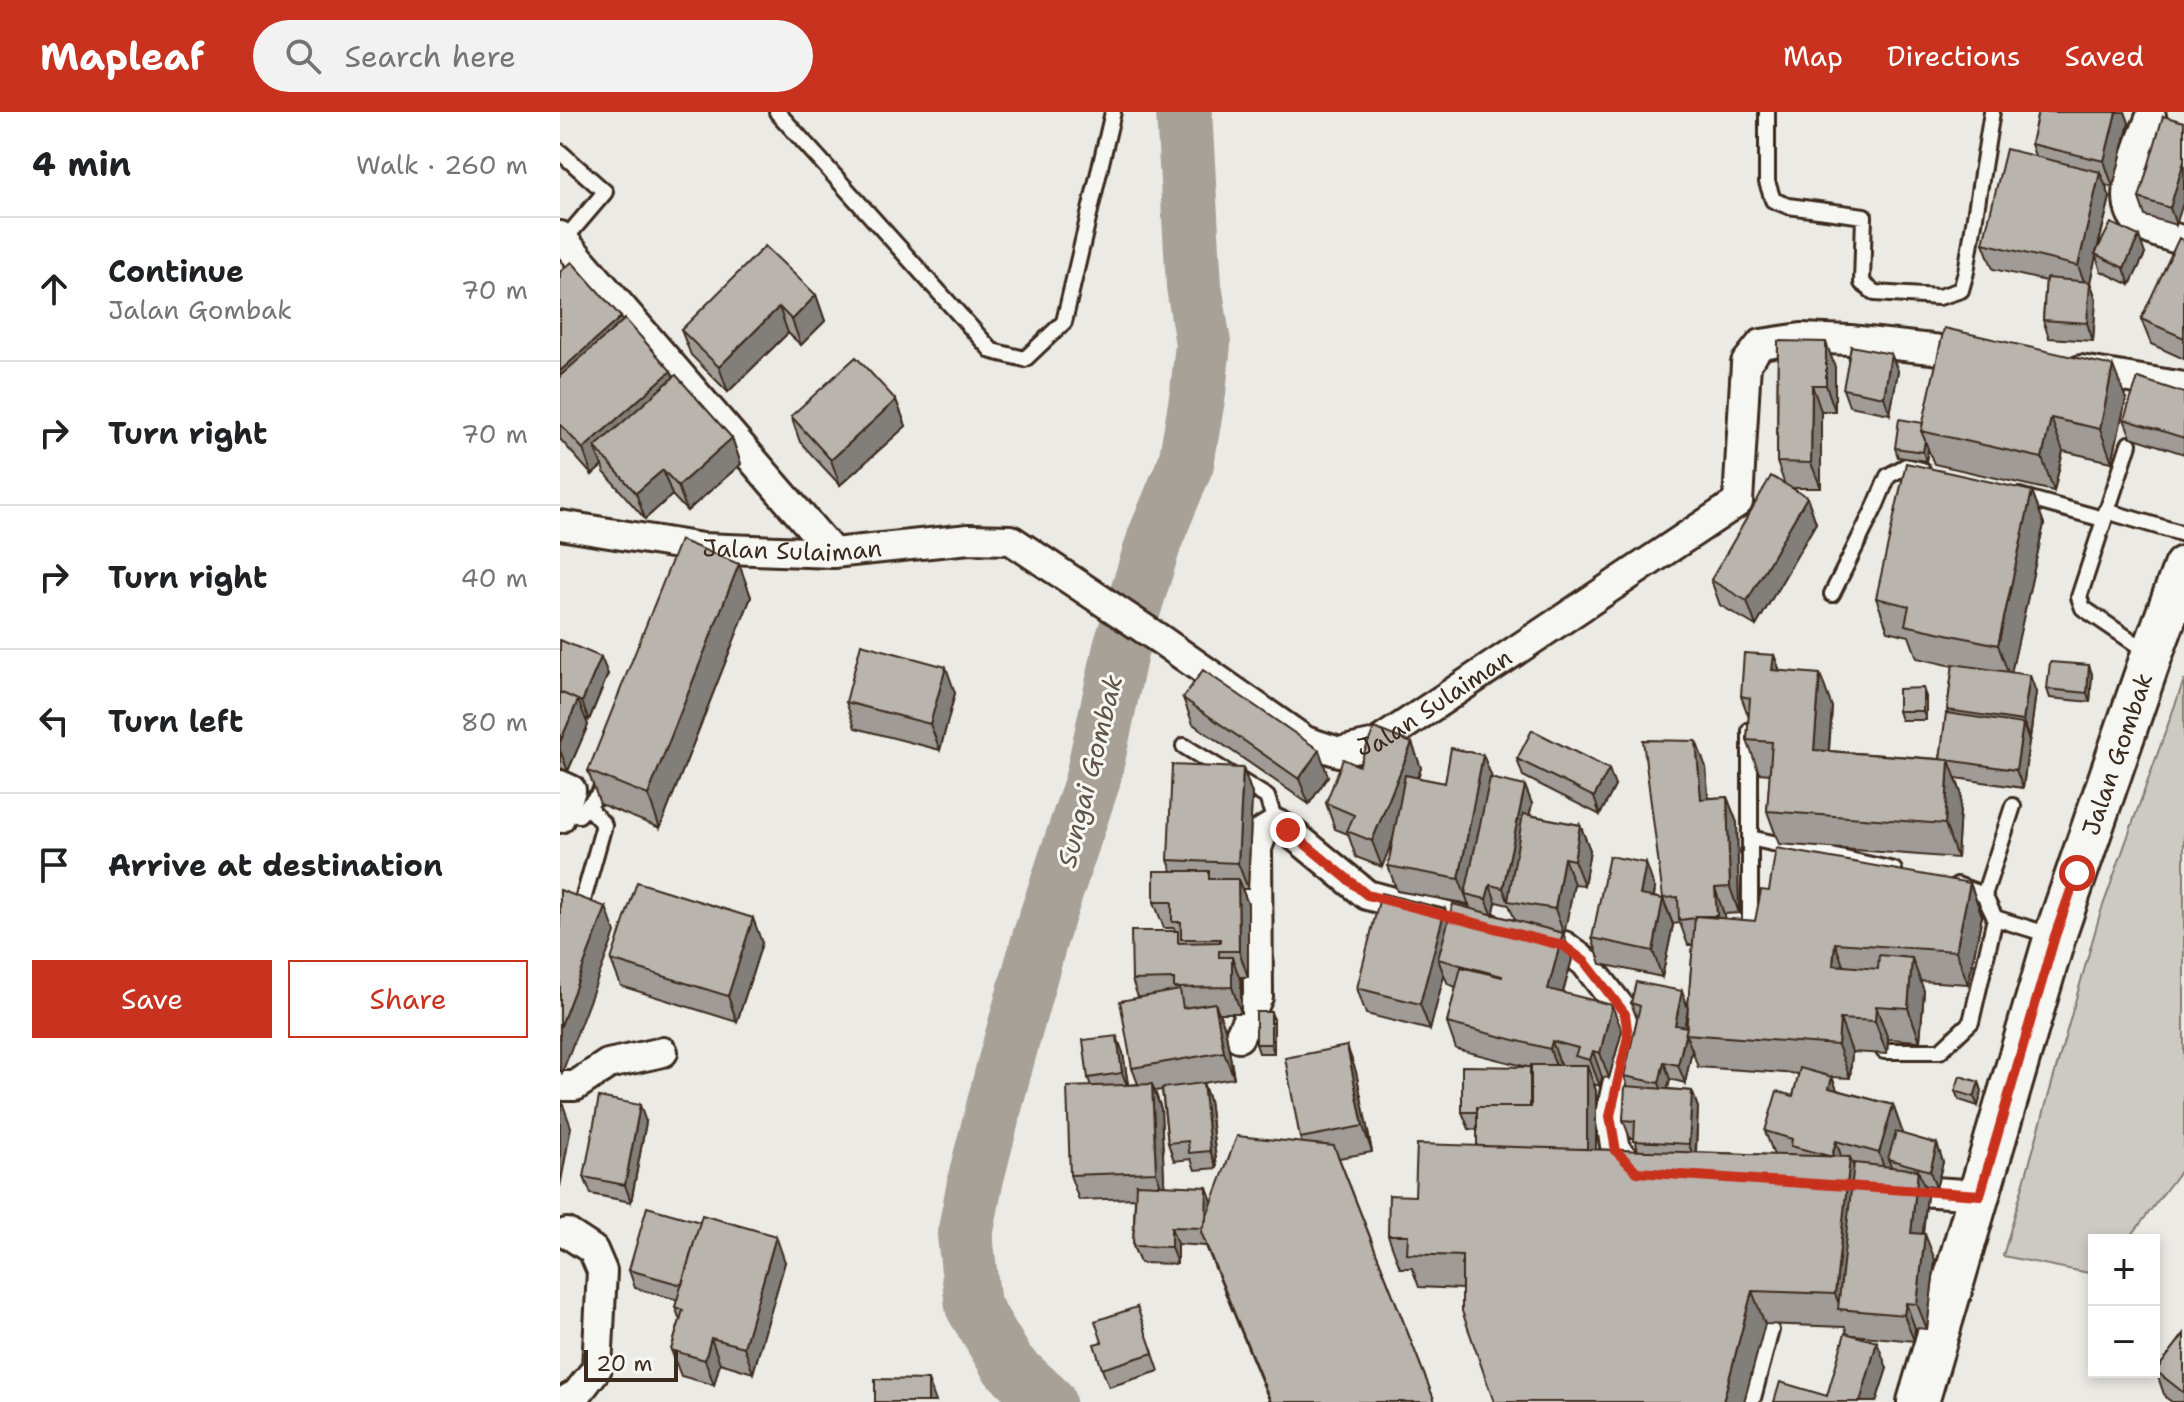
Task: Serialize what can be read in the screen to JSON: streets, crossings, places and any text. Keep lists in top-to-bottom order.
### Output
{
  "streets": {
    "main road": ["Jalan Gombak"],
    "street": ["Jalan Sulaiman"]
  },
  "water": ["Sungai Gombak"],
  "scale_bar": "20 m",
  "page": {
    "header": "Mapleaf",
    "search": "Search here",
    "nav": ["Map", "Directions", "Saved"],
    "heading": ["4 min", "Walk · 260 m"],
    "list": [
      ["Continue", "Jalan Gombak", "70 m"],
      ["Turn right", "70 m"],
      ["Turn right", "40 m"],
      ["Turn left", "80 m"],
      "Arrive at destination"
    ],
    "buttons": ["Save", "Share"],
    "map_buttons": ["+", "−"],
    "scale": "20 m"
  }
}
